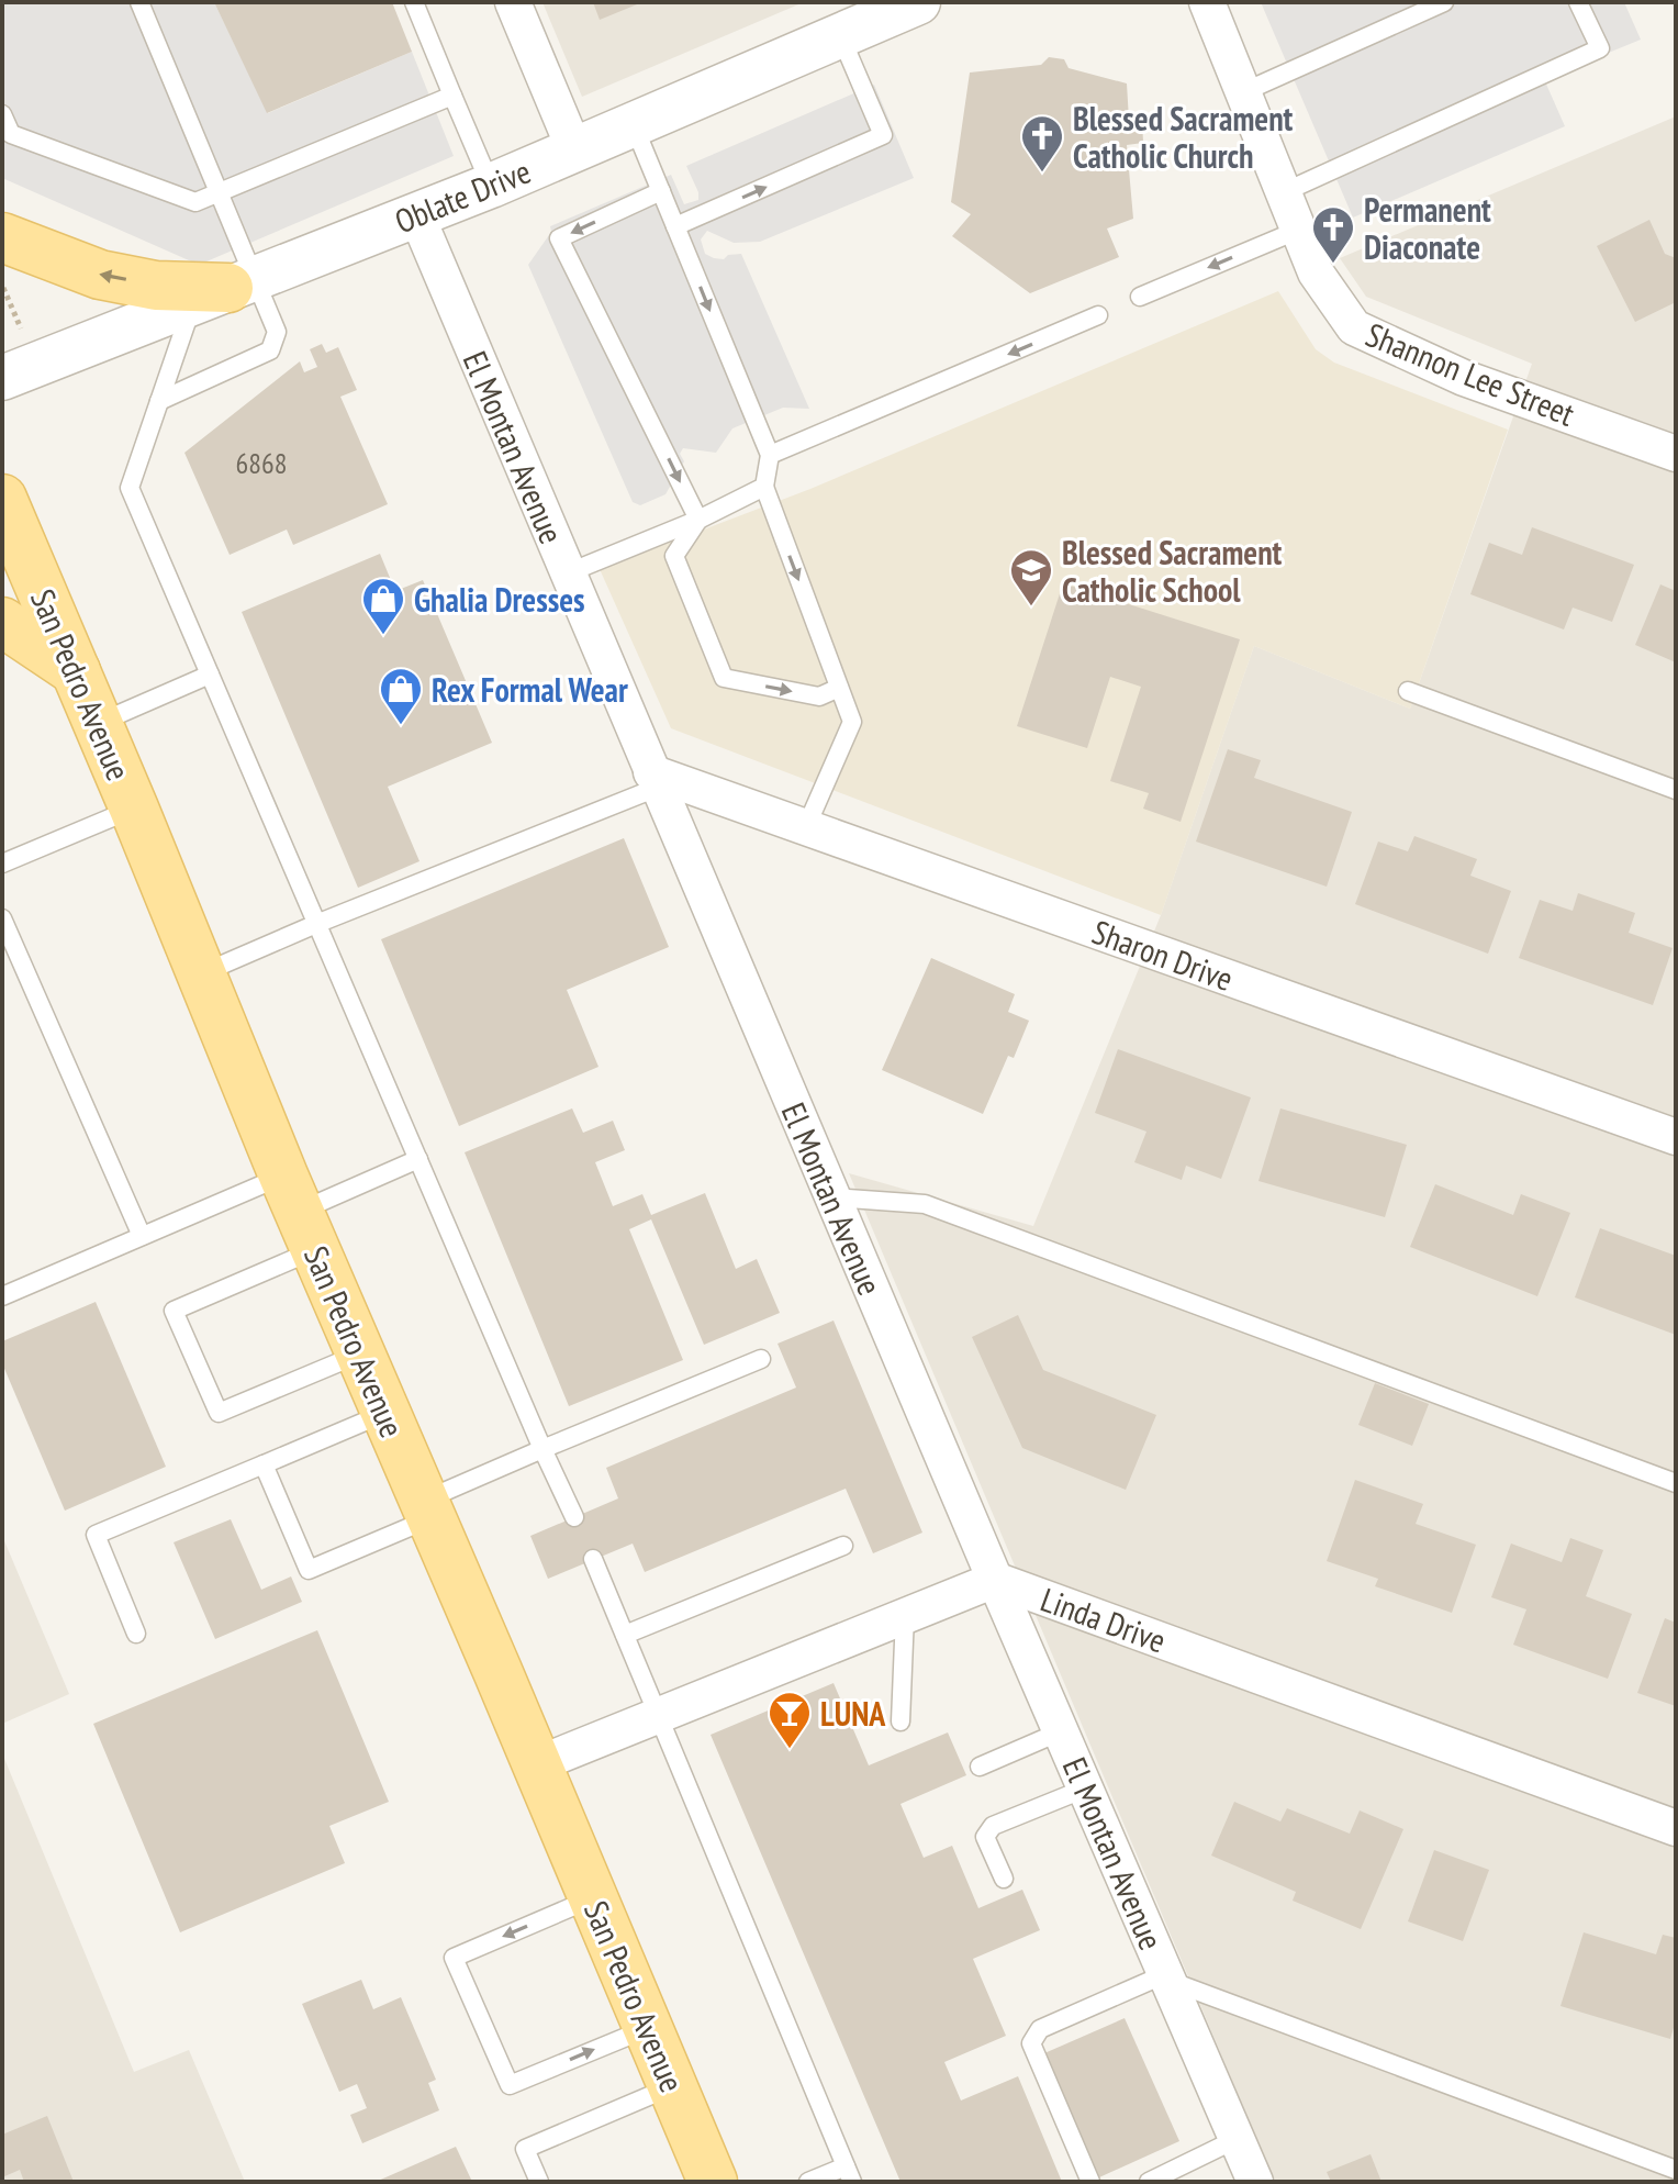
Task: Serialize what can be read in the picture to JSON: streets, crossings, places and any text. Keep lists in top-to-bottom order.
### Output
{
  "streets": {
    "main road": ["San Pedro Avenue"],
    "street": [
      "Oblate Drive",
      "Shannon Lee Street",
      "El Montan Avenue",
      "Sharon Drive",
      "Linda Drive"
    ]
  },
  "crossings": [
    ["Oblate Drive", "El Montan Avenue"],
    ["El Montan Avenue", "Sharon Drive"],
    ["El Montan Avenue", "Linda Drive"]
  ],
  "places": {
    "church": ["Blessed Sacrament Catholic Church", "Permanent Diaconate"],
    "school or university": ["Blessed Sacrament Catholic School"],
    "shop": ["Ghalia Dresses", "Rex Formal Wear"],
    "bar": ["LUNA"]
  },
  "house_numbers": ["6868"]
}
